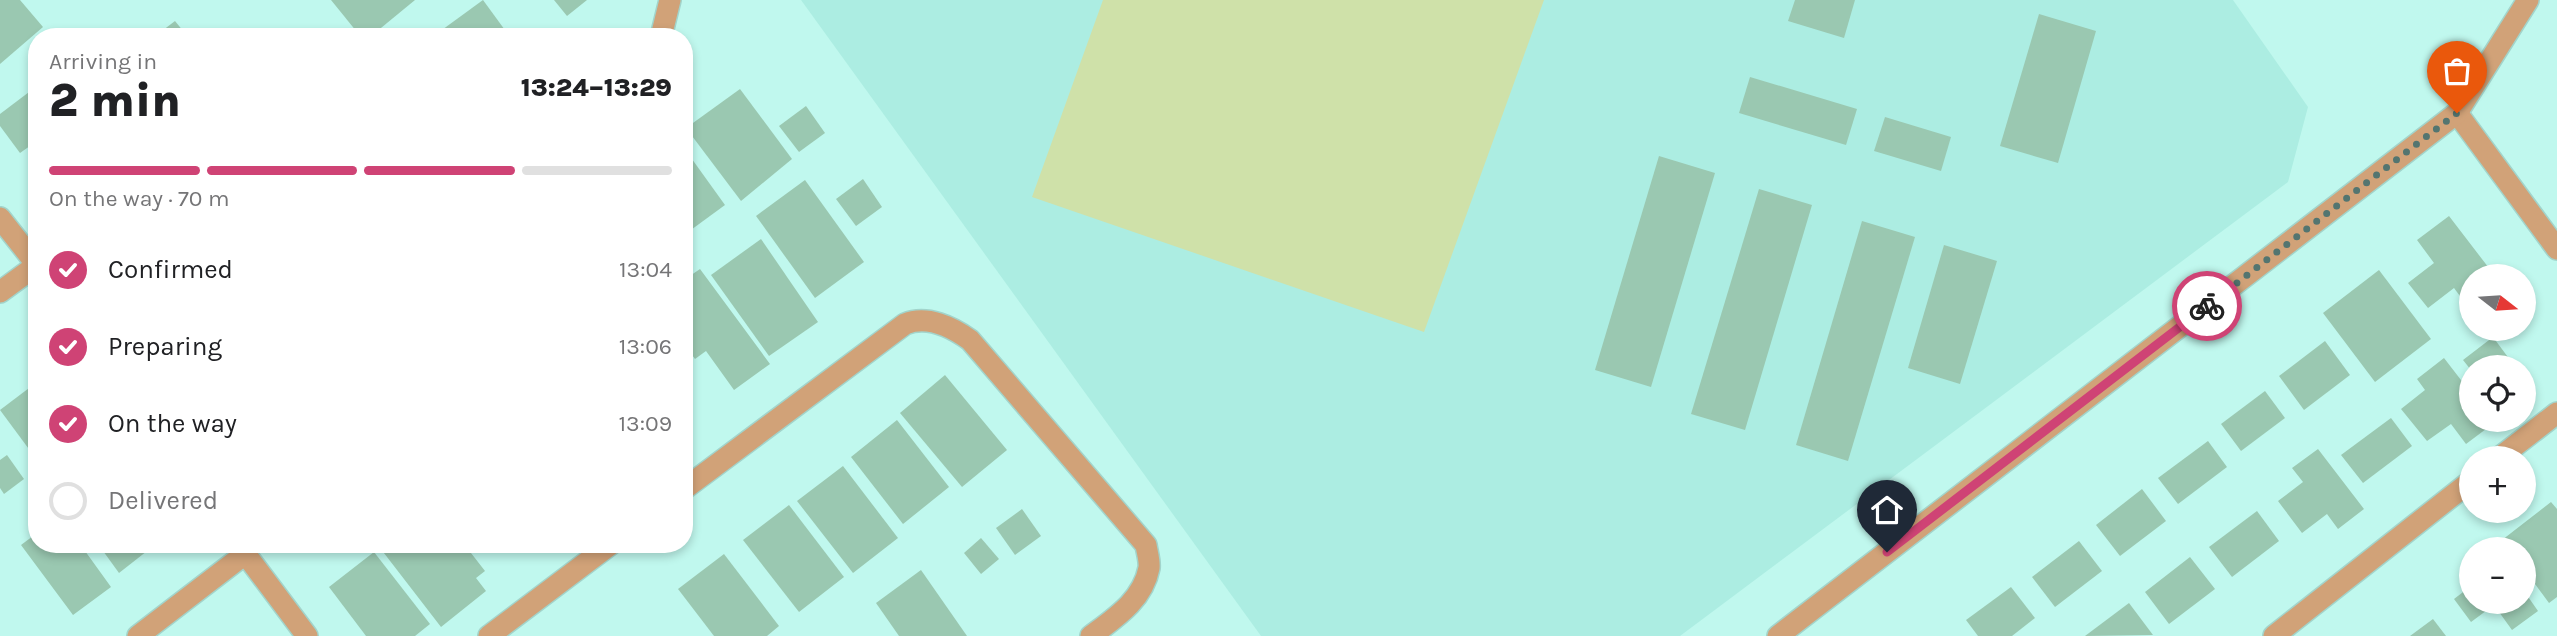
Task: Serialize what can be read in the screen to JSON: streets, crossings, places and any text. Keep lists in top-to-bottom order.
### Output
{
  "north": "right",
  "page": {
    "heading": ["2 min", "Arriving in", "13:24–13:29"],
    "bar": "On the way · 70 m",
    "list": [
      ["Confirmed", "13:04"],
      ["Preparing", "13:06"],
      ["On the way", "13:09"],
      "Delivered"
    ],
    "map_buttons": ["+", "−"]
  }
}
